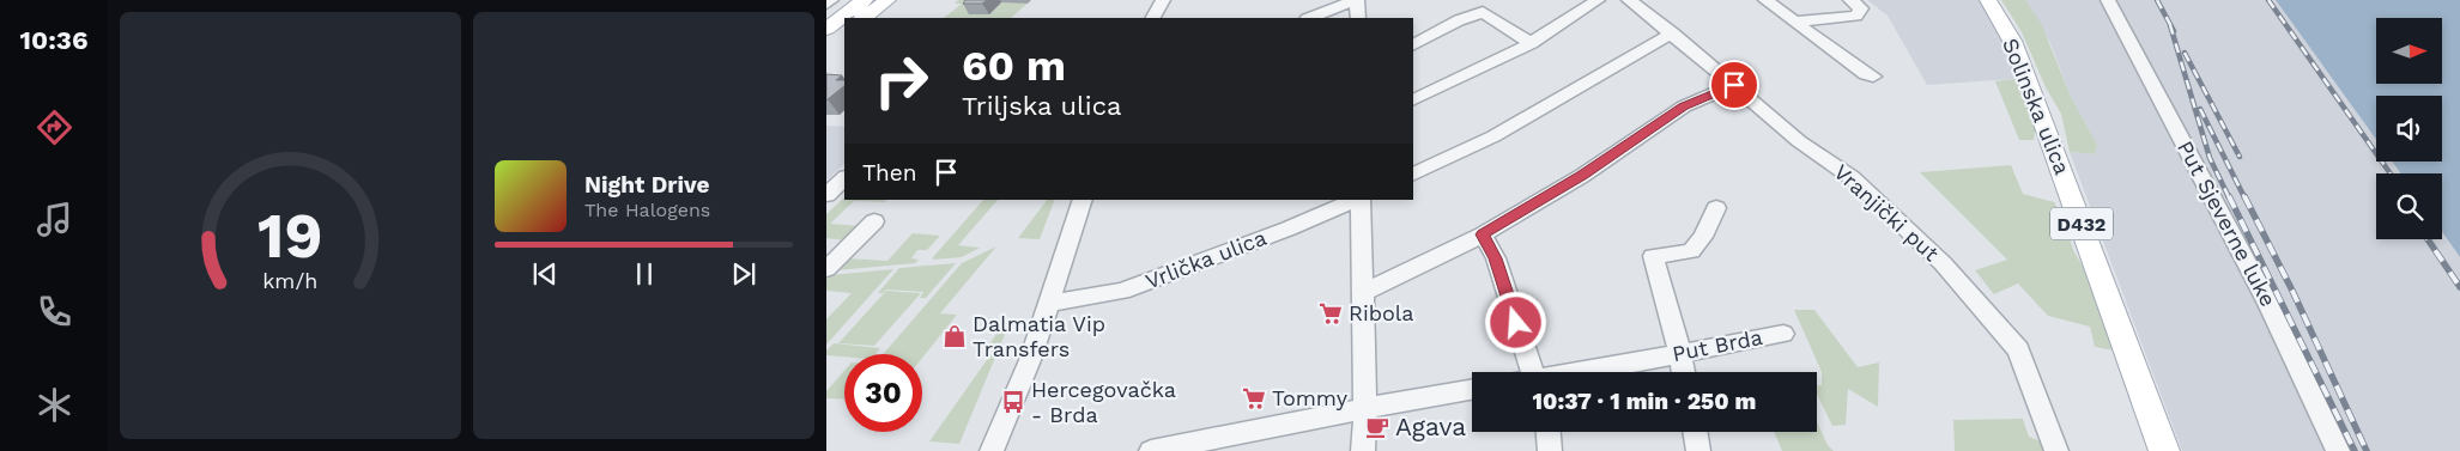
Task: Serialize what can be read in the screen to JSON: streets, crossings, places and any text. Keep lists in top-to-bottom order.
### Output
{
  "streets": {
    "main road": ["Solinska ulica", "D432"],
    "street": [
      "Vranjički put",
      "Put Sjeverne luke",
      "Vrlička ulica",
      "Put Brda"
    ]
  },
  "places": {
    "supermarket": ["Ribola", "Tommy"],
    "shop": ["Dalmatia Vip Transfers"],
    "bus stop": ["Hercegovačka - Brda"],
    "cafe": ["Agava"]
  },
  "north": "right",
  "page": {
    "tabs": "10:36",
    "turn": ["60 m", "Triljska ulica"],
    "then": "Then",
    "song": ["Night Drive", "The Halogens"],
    "limit": "30",
    "trip": "10:37 · 1 min · 250 m",
    "gauge": ["19", "km/h"]
  }
}
